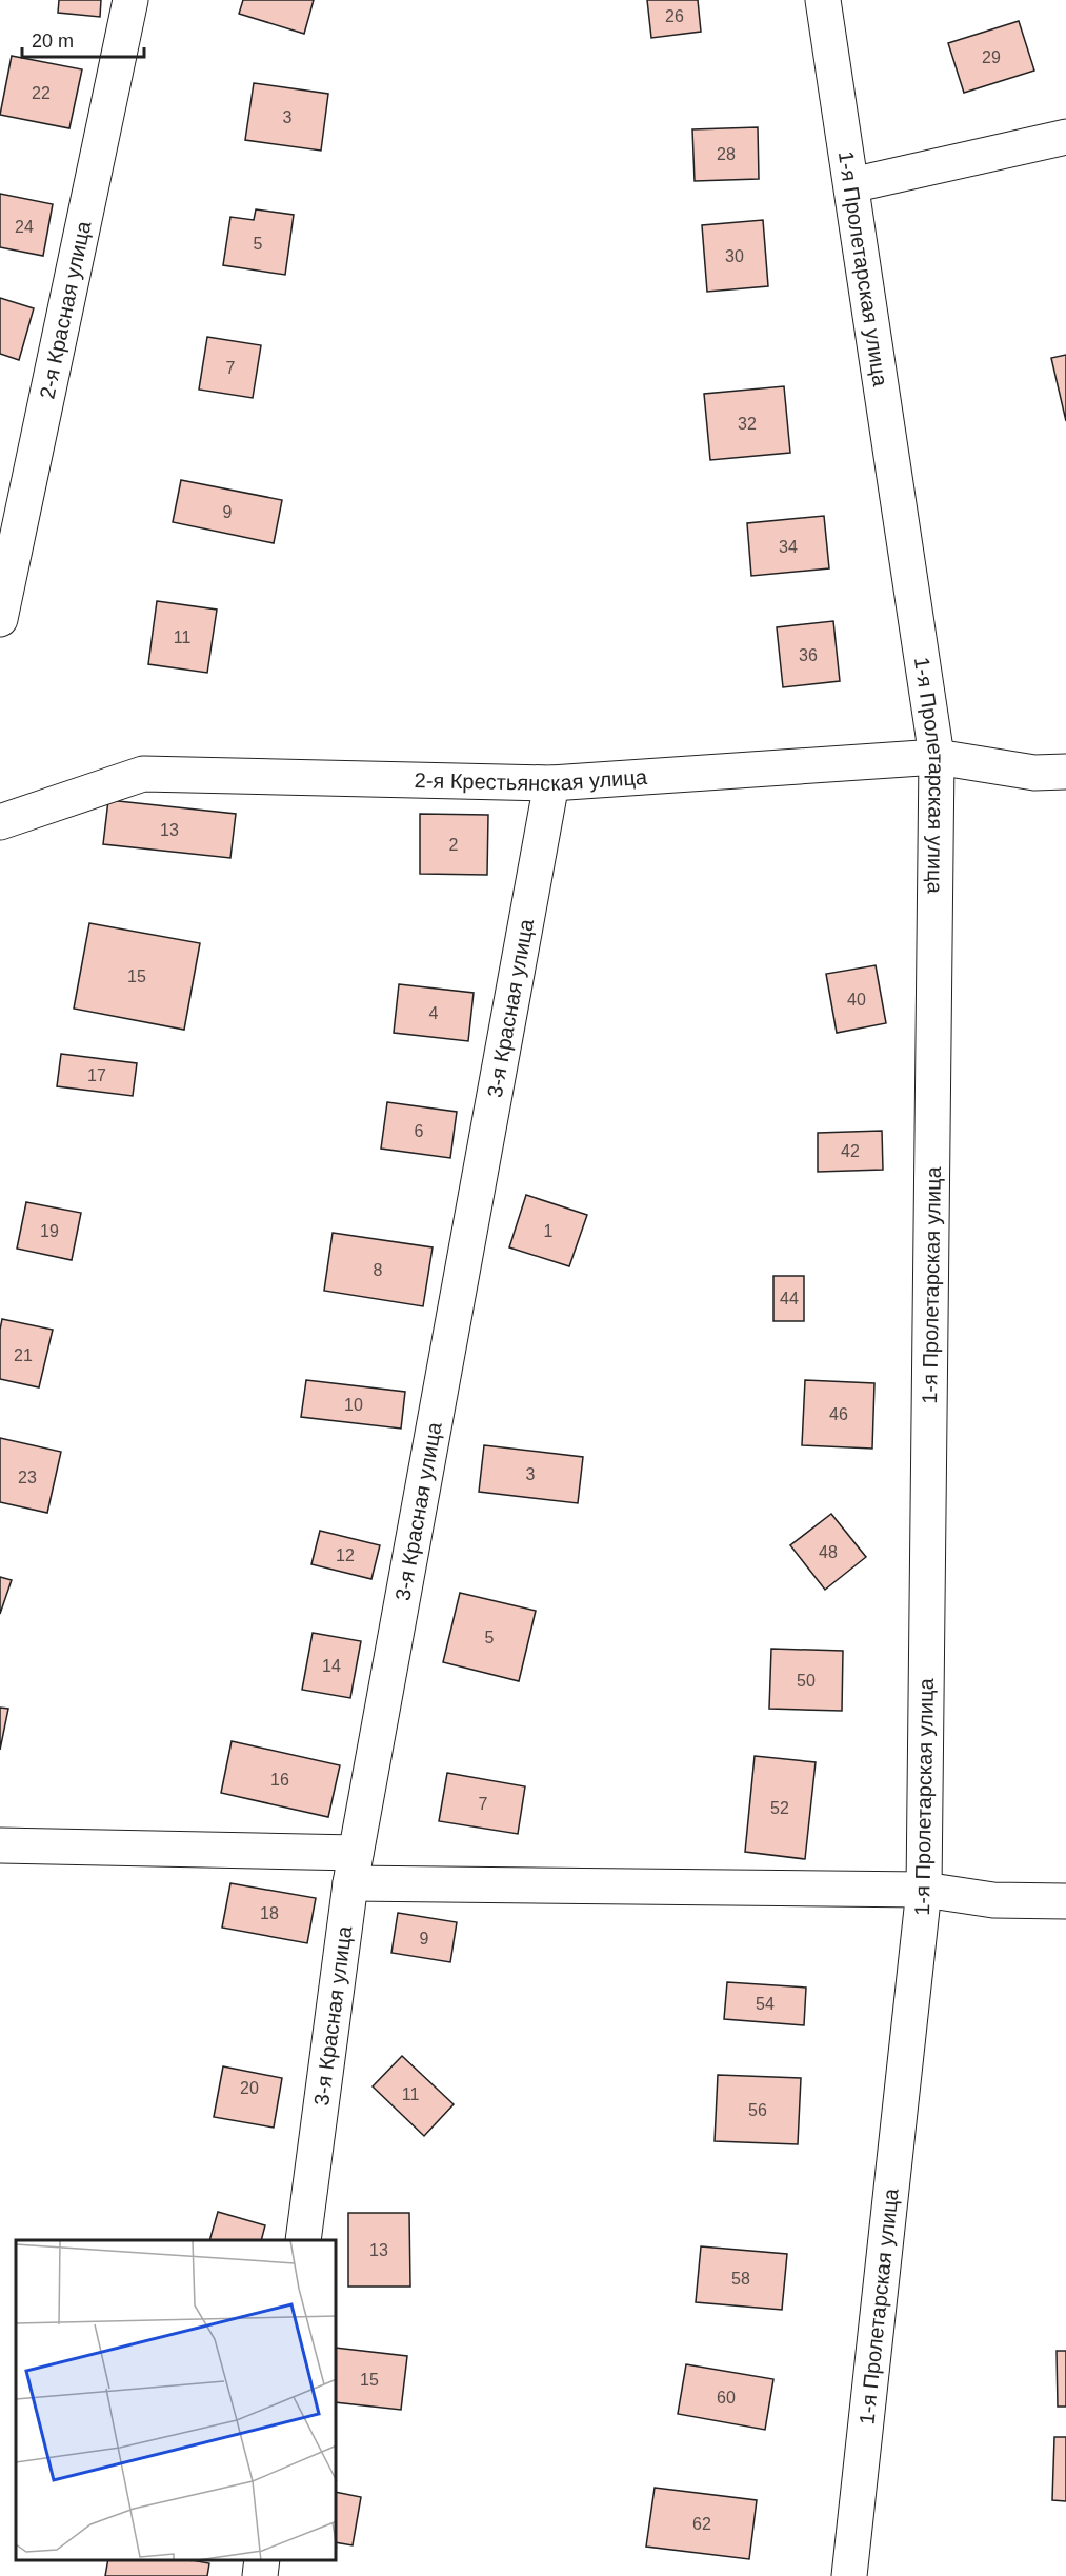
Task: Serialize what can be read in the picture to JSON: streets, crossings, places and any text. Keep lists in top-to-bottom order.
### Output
{
  "streets": {
    "street": [
      "1-я Пролетарская улица",
      "2-я Красная улица",
      "2-я Крестьянская улица",
      "3-я Красная улица"
    ]
  },
  "crossings": [
    ["1-я Пролетарская улица", "2-я Крестьянская улица"],
    ["2-я Крестьянская улица", "3-я Красная улица"]
  ],
  "house_numbers": [
    "26",
    "29",
    "22",
    "3",
    "28",
    "24",
    "5",
    "30",
    "7",
    "32",
    "9",
    "34",
    "11",
    "36",
    "13",
    "2",
    "15",
    "40",
    "4",
    "17",
    "6",
    "42",
    "19",
    "1",
    "8",
    "44",
    "21",
    "10",
    "46",
    "3",
    "23",
    "48",
    "12",
    "5",
    "14",
    "50",
    "16",
    "7",
    "52",
    "18",
    "9",
    "54",
    "20",
    "11",
    "56",
    "13",
    "58",
    "15",
    "60",
    "62"
  ],
  "scale_bar": "20 m"
}
